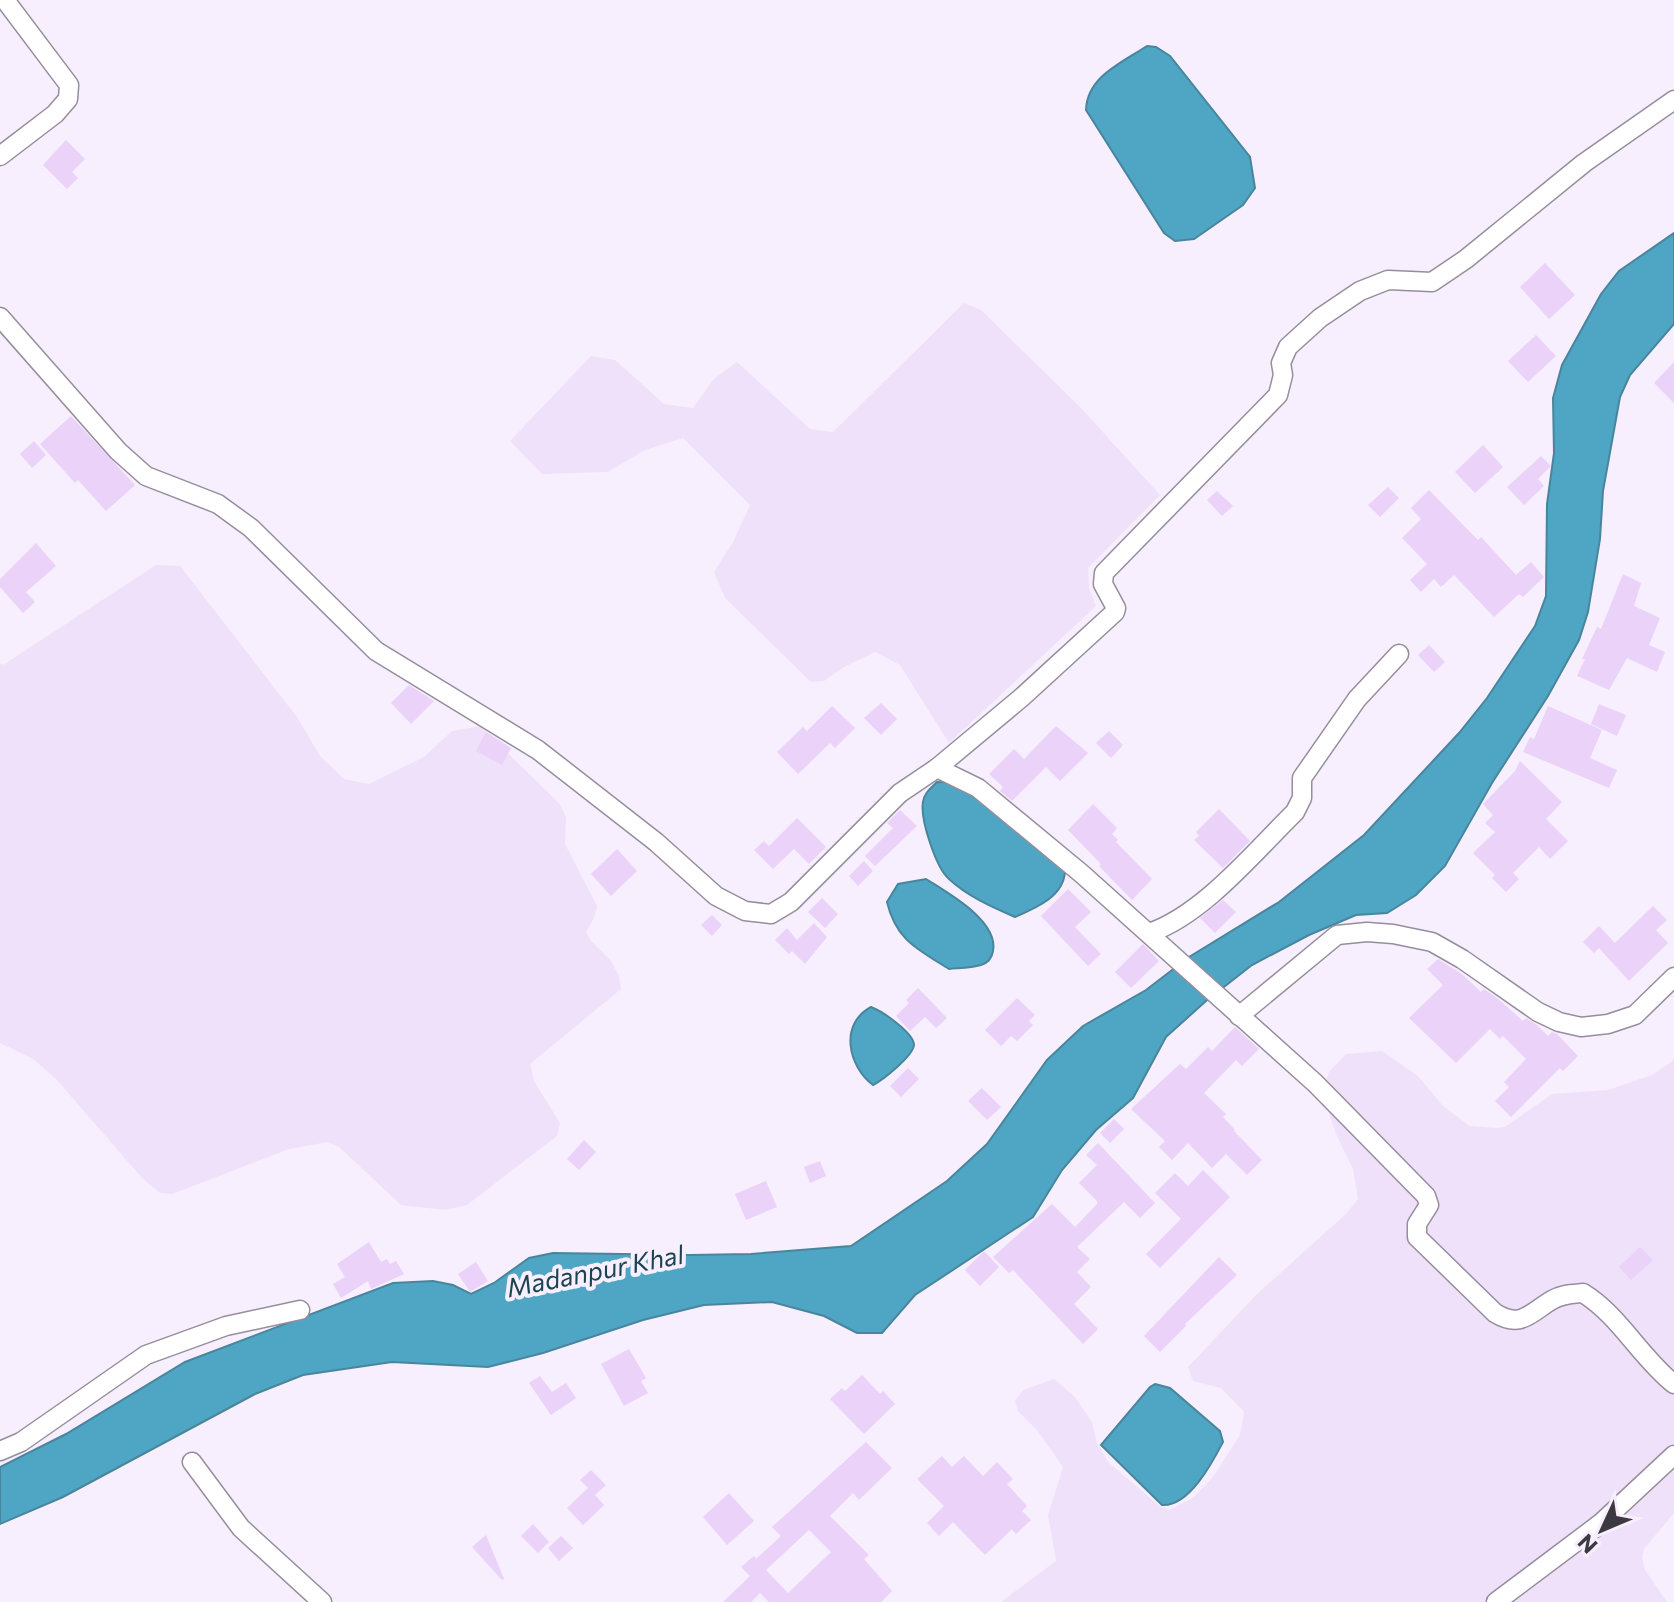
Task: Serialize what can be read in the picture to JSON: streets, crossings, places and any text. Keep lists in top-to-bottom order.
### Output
{
  "water": ["Madanpur Khal"],
  "north": "bottom left"
}
